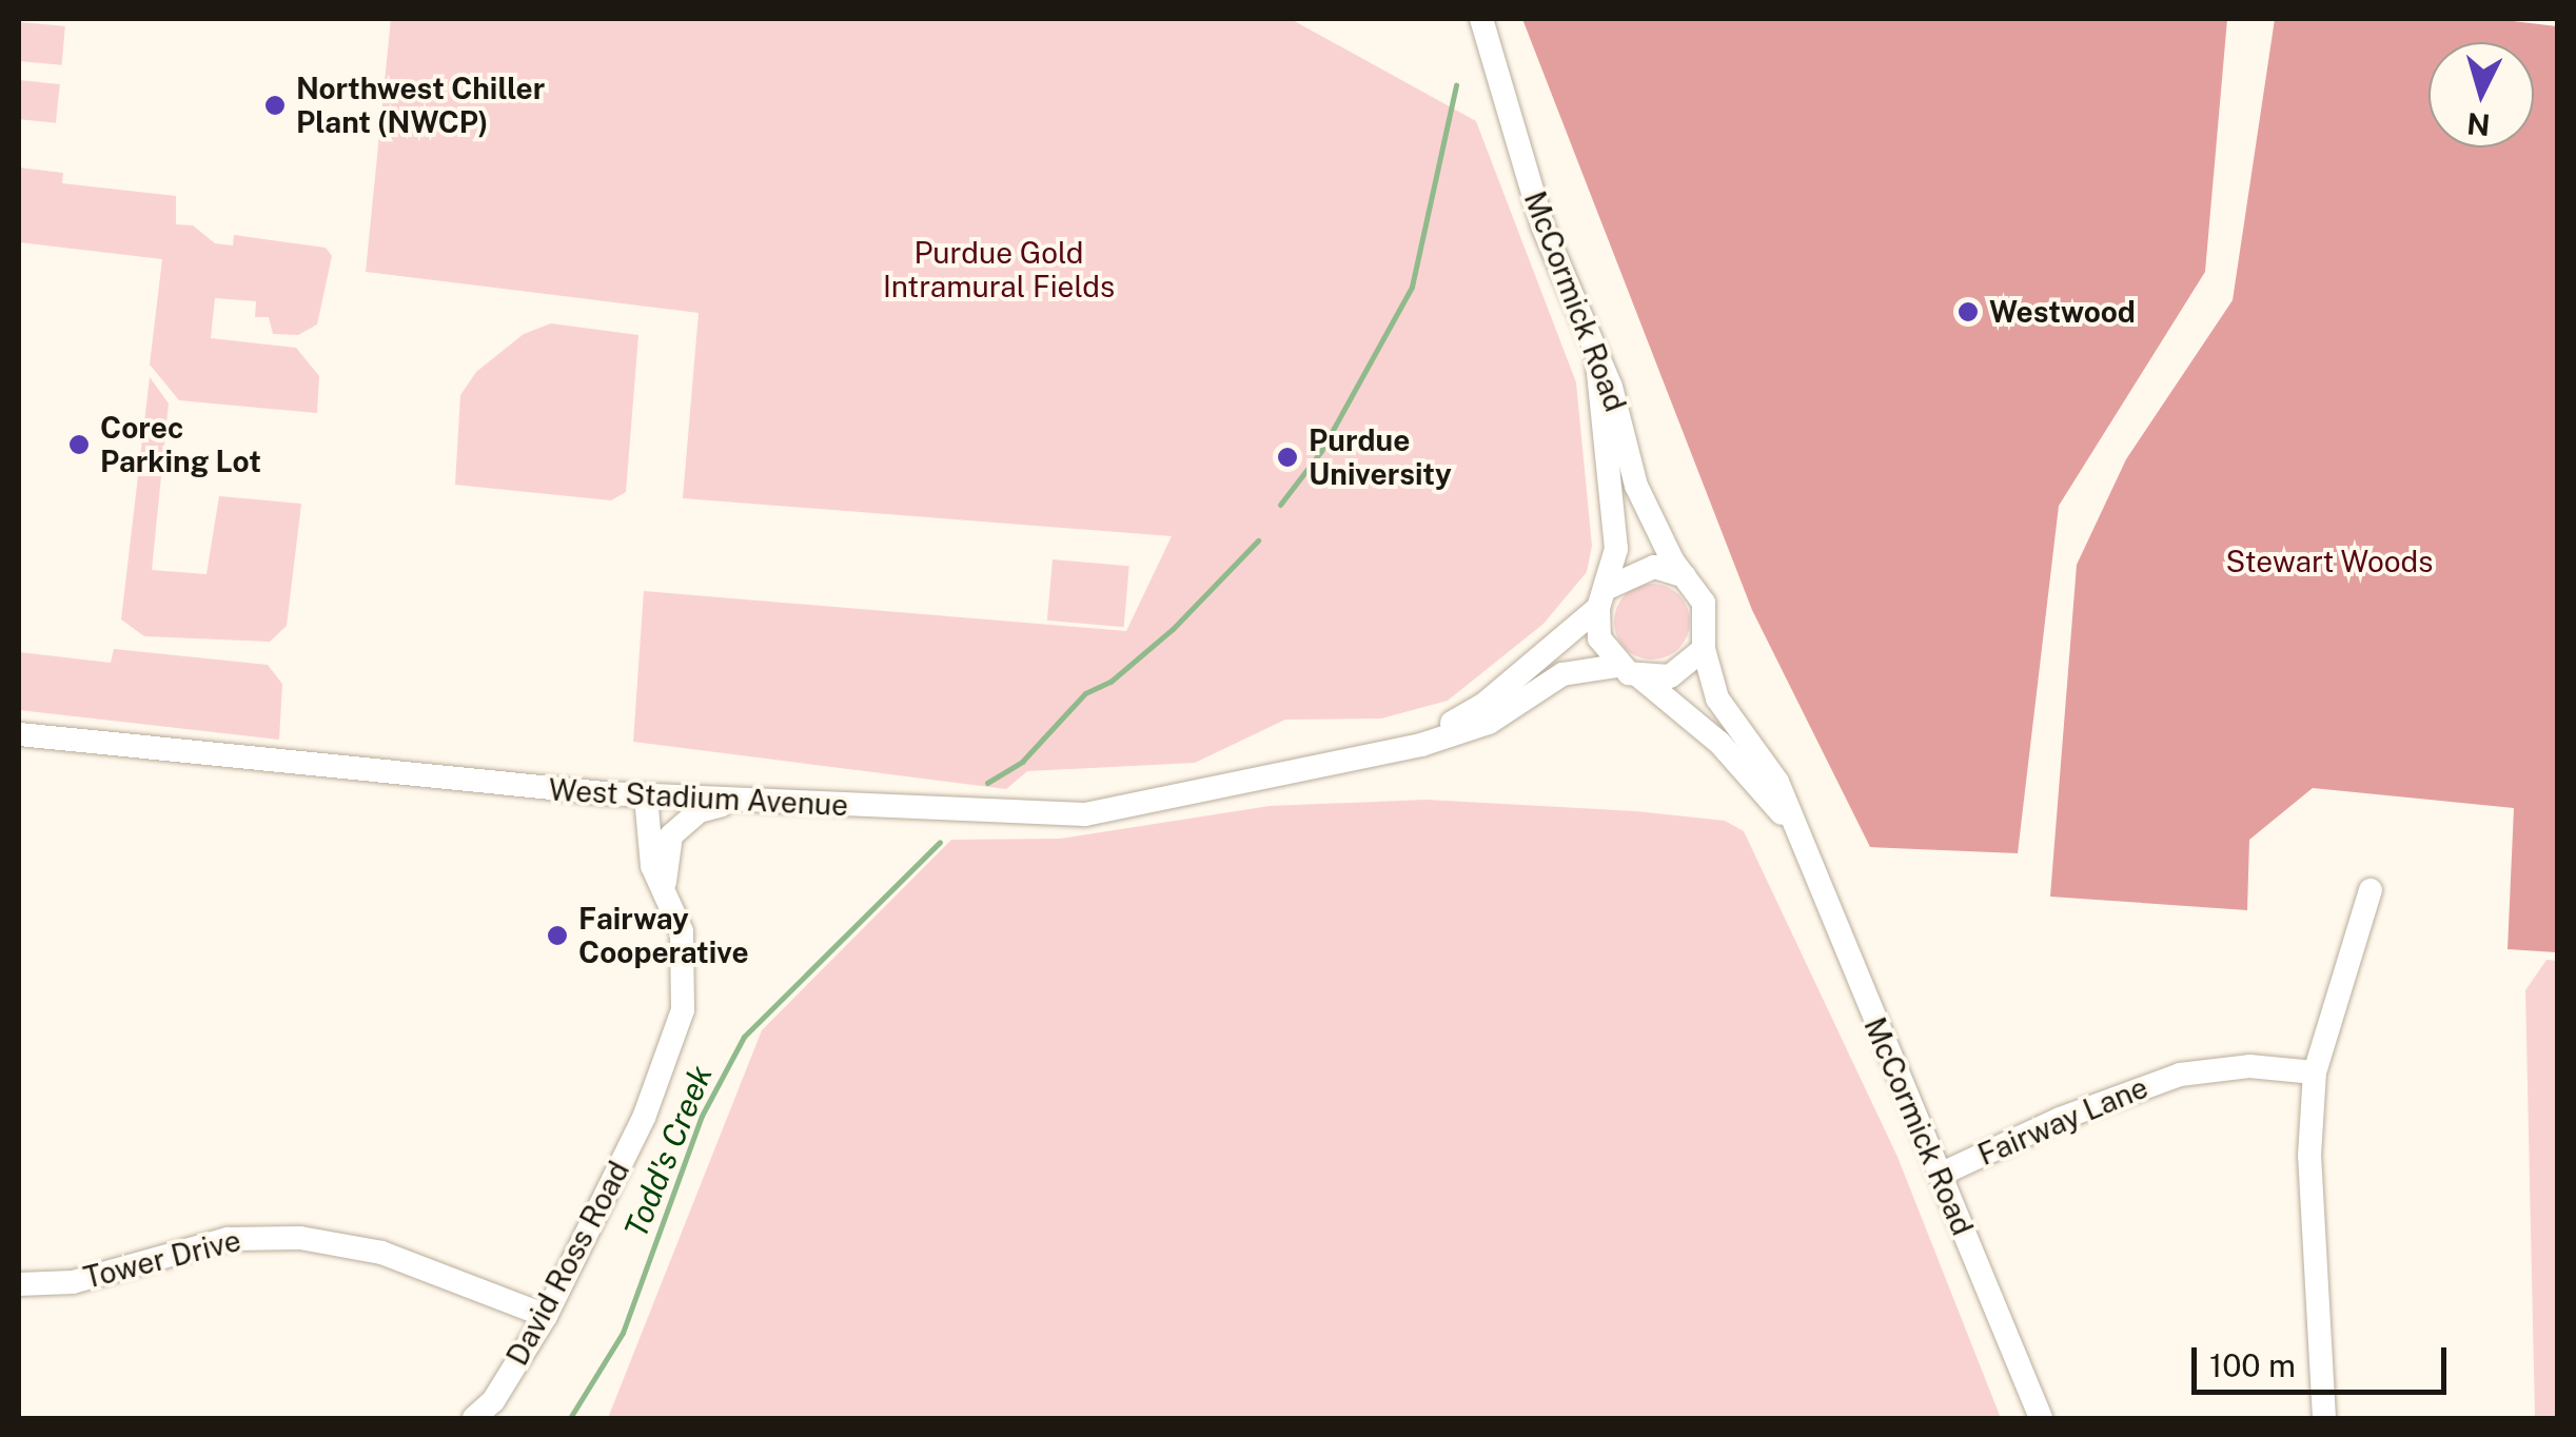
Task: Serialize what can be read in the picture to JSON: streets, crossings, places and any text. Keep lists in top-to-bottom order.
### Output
{
  "streets": {
    "street": [
      "McCormick Road",
      "West Stadium Avenue",
      "Fairway Lane",
      "Tower Drive",
      "David Ross Road"
    ]
  },
  "crossings": [
    ["McCormick Road", "West Stadium Avenue"],
    ["McCormick Road", "Fairway Lane"],
    ["West Stadium Avenue", "David Ross Road"],
    ["Tower Drive", "David Ross Road"]
  ],
  "water": ["Todd's Creek"],
  "parks": ["Purdue Gold Intramural Fields", "Stewart Woods"],
  "places": [
    "Northwest Chiller Plant (NWCP)",
    "Westwood",
    "Corec Parking Lot",
    "Purdue University",
    "Fairway Cooperative"
  ],
  "scale_bar": "100 m",
  "north": "bottom"
}
